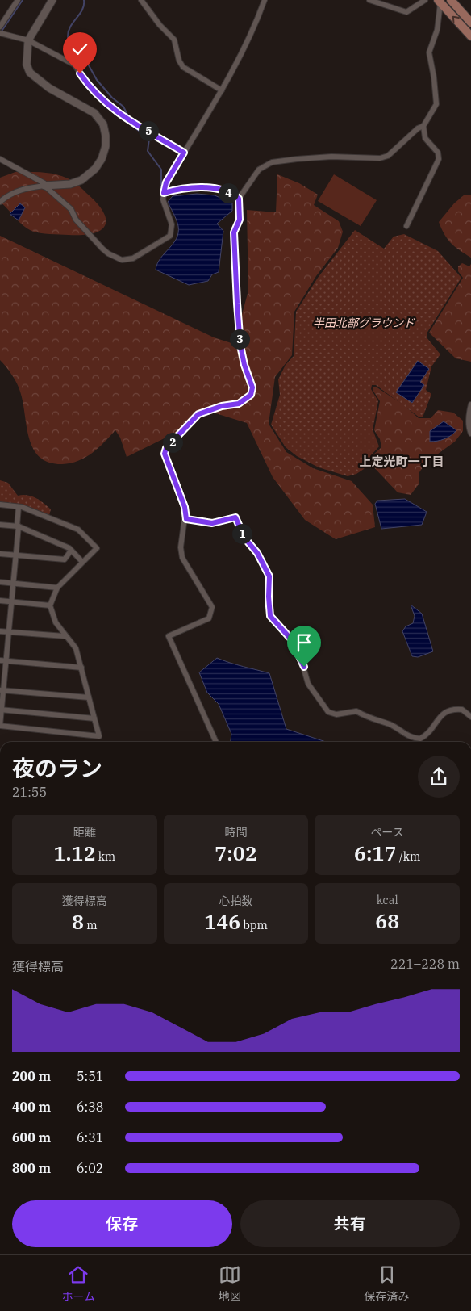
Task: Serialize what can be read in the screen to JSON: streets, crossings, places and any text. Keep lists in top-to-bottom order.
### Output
{
  "districts": ["上定光町一丁目"],
  "parks": ["半田北部グラウンド"],
  "page": {
    "pins": [
      "5",
      "4",
      "3",
      "2",
      "1"
    ],
    "heading": ["夜のラン", "21:55"],
    "stats": [
      ["距離", "1.12 km"],
      ["時間", "7:02"],
      ["ペース", "6:17 /km"],
      ["獲得標高", "8 m"],
      ["心拍数", "146 bpm"],
      ["kcal", "68"]
    ],
    "chart": ["獲得標高", "221–228 m"],
    "list": [
      {
        "name": "200 m",
        "note": "5:51"
      },
      {
        "name": "400 m",
        "note": "6:38"
      },
      {
        "name": "600 m",
        "note": "6:31"
      },
      {
        "name": "800 m",
        "note": "6:02"
      }
    ],
    "buttons": ["保存", "共有"],
    "tabs": ["ホーム", "地図", "保存済み"]
  }
}
